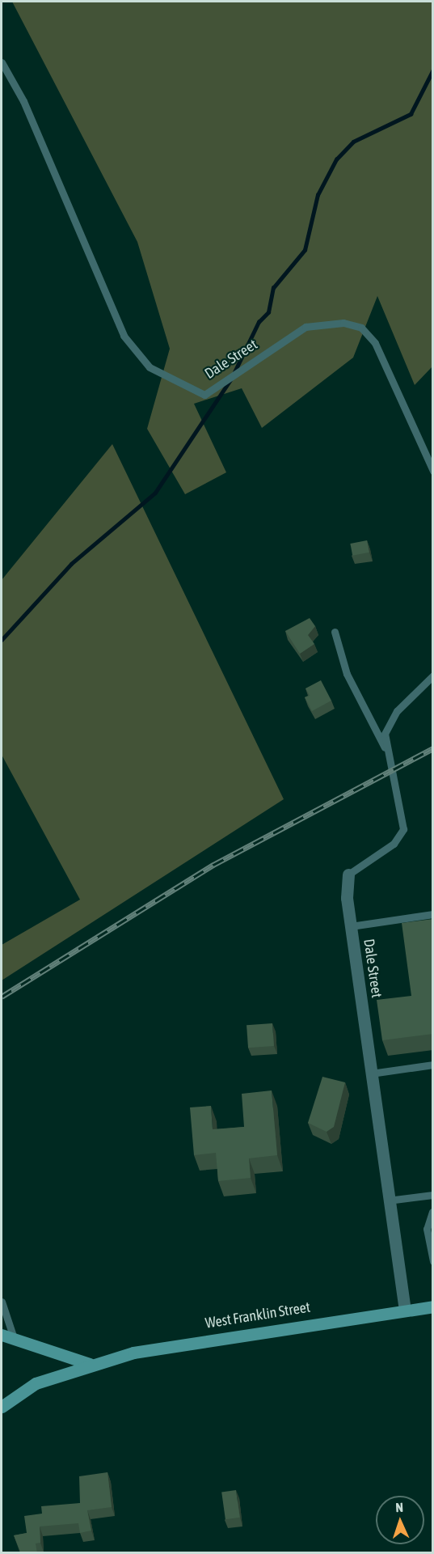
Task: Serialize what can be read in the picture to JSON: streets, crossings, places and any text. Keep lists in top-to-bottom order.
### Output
{
  "streets": {
    "main road": ["West Franklin Street"],
    "street": ["Dale Street"]
  },
  "crossings": [
    ["Dale Street", "West Franklin Street"]
  ],
  "north": "top"
}
